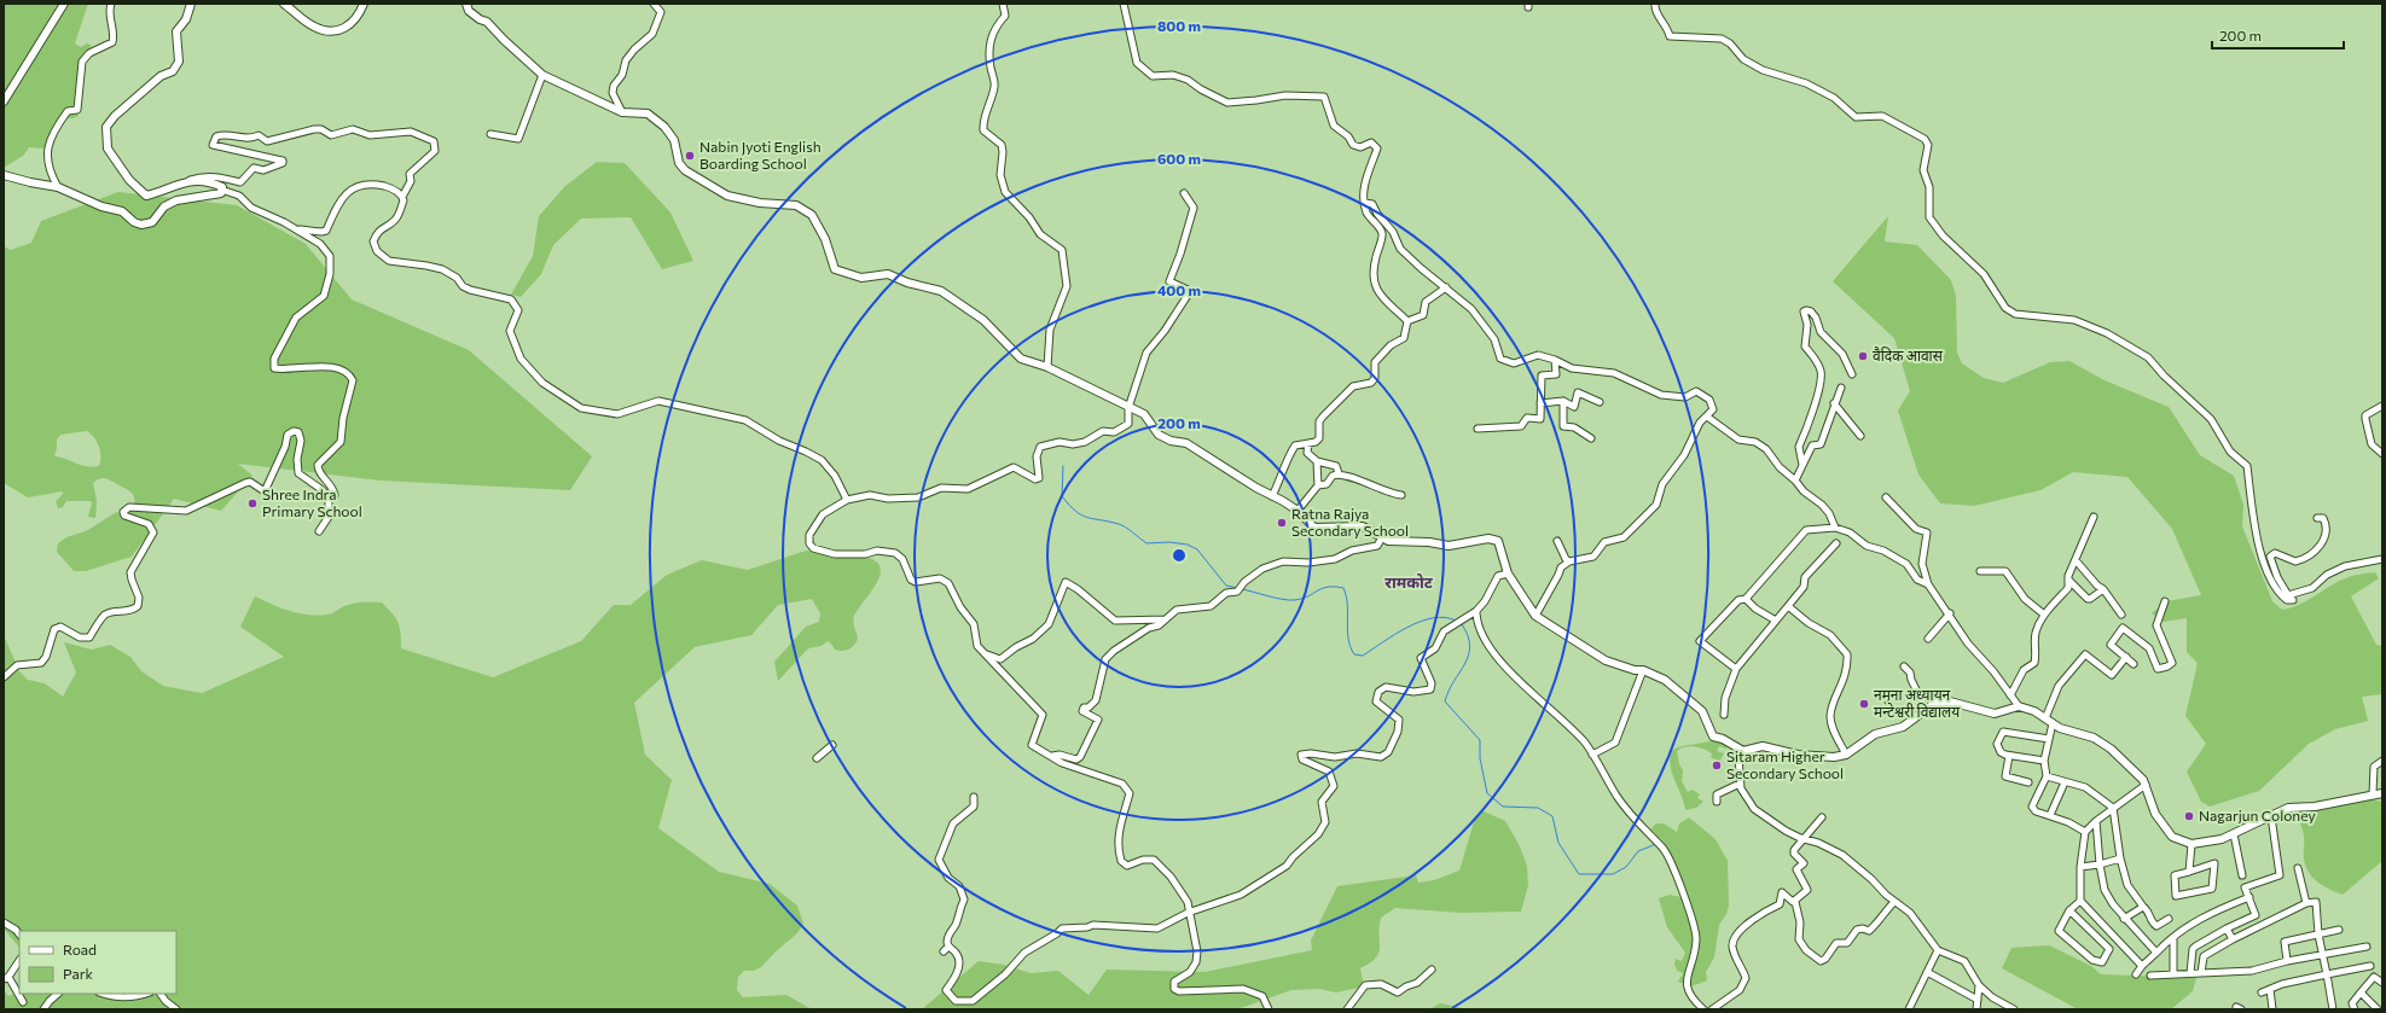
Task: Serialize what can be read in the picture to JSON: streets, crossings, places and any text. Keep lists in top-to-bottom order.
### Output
{
  "districts": ["रामकोट"],
  "places": [
    "Nabin Jyoti English Boarding School",
    "वैदिक आवास",
    "Shree Indra Primary School",
    "Ratna Rajya Secondary School",
    "नमुना अध्यायन मन्टेश्वरी विद्यालय",
    "Sitaram Higher Secondary School",
    "Nagarjun Coloney"
  ],
  "legend": ["Road", "Park"],
  "scale_bar": "200 m",
  "rings": [
    "800 m",
    "600 m",
    "400 m",
    "200 m"
  ]
}
